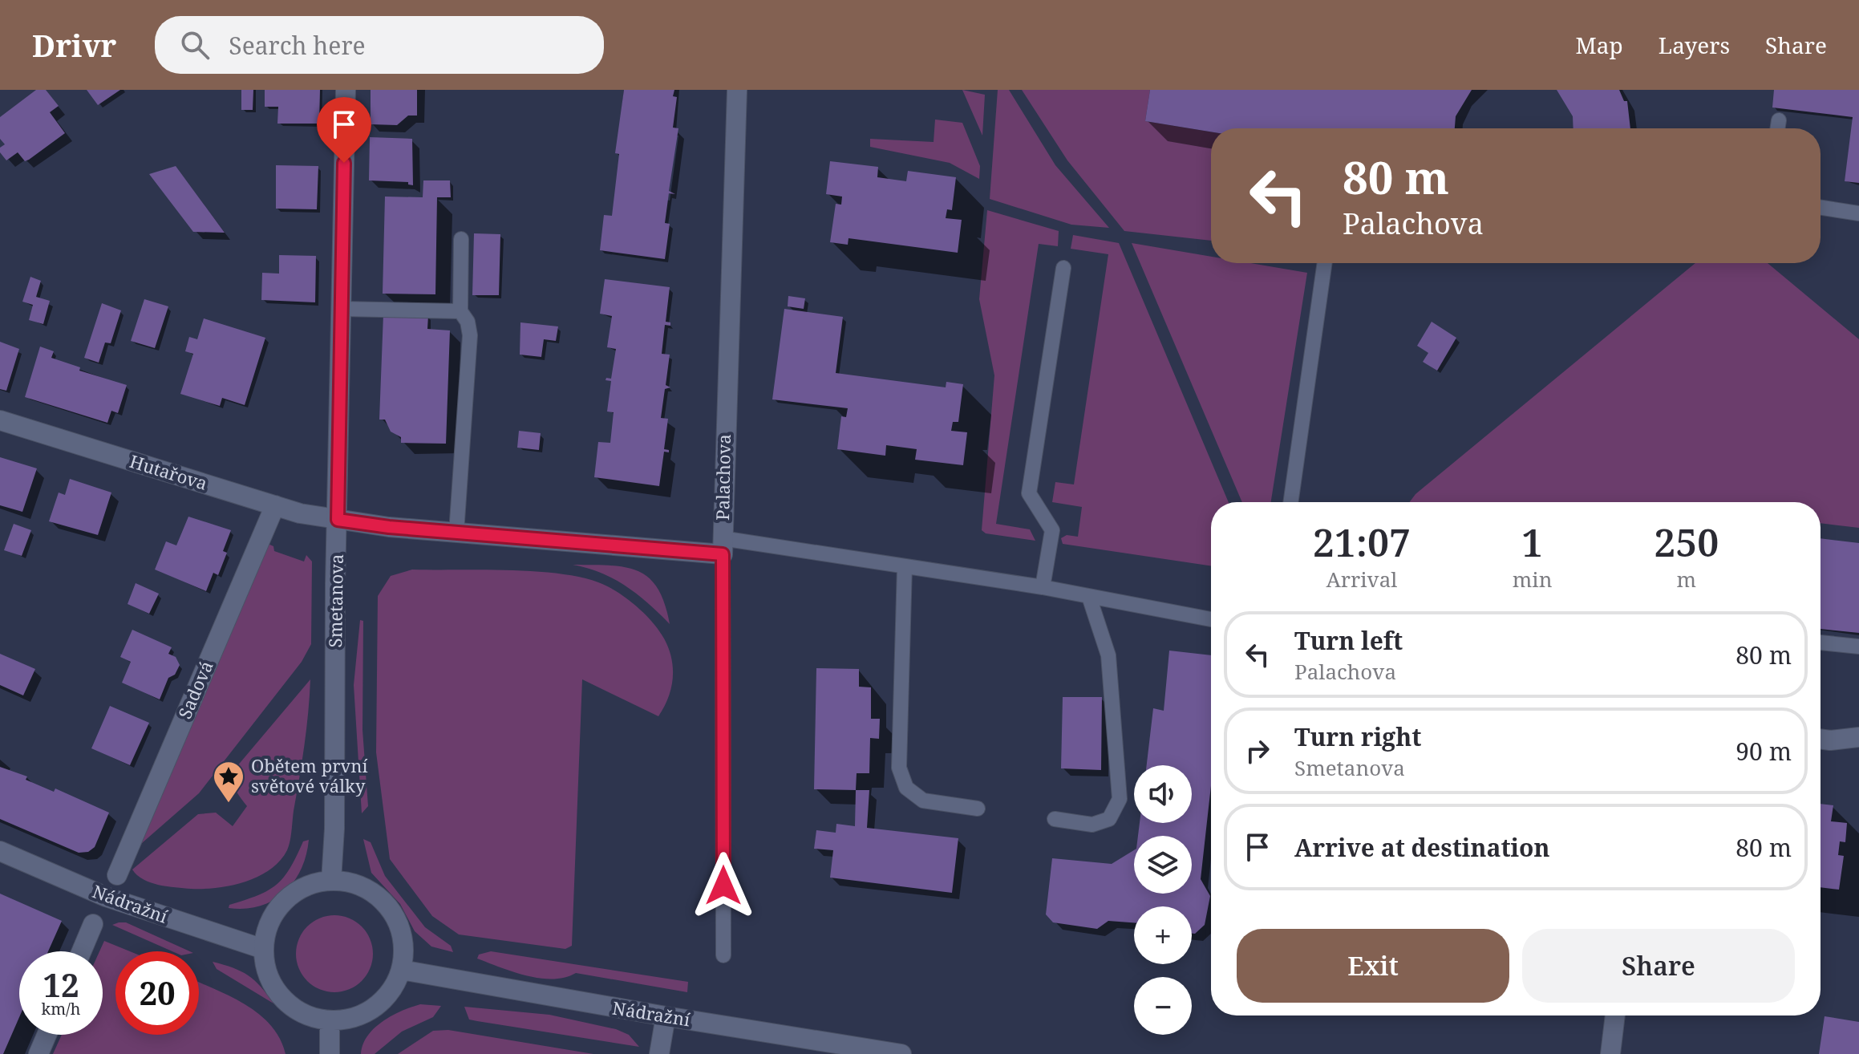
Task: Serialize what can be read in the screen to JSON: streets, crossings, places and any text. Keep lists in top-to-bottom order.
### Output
{
  "streets": {
    "street": [
      "Hutařova",
      "Palachova",
      "Smetanova",
      "Sadová",
      "Nádražní"
    ]
  },
  "crossings": [
    ["Hutařova", "Smetanova"],
    ["Hutařova", "Sadová"],
    ["Smetanova", "Nádražní"]
  ],
  "places": {
    "place": ["Obětem první světové války"]
  },
  "page": {
    "header": "Drivr",
    "search": "Search here",
    "nav": ["Map", "Layers", "Share"],
    "turn": ["80 m", "Palachova"],
    "eta": [
      "21:07",
      "Arrival",
      "1",
      "min",
      "250",
      "m"
    ],
    "list": [
      {
        "name": "Turn left",
        "note": "Palachova",
        "value": "80 m"
      },
      {
        "name": "Turn right",
        "note": "Smetanova",
        "value": "90 m"
      },
      {
        "name": "Arrive at destination",
        "value": "80 m"
      }
    ],
    "map_buttons": ["+", "−"],
    "buttons": ["Exit", "Share"],
    "speed": "12 km/h",
    "limit": "20"
  }
}
